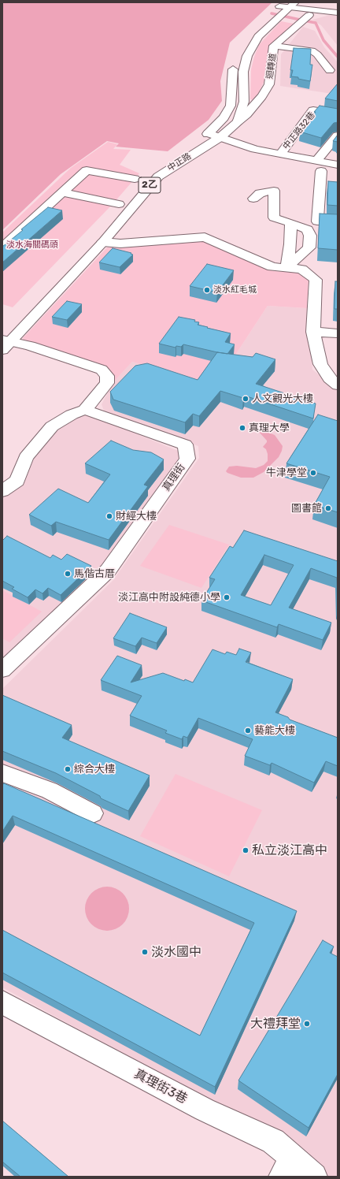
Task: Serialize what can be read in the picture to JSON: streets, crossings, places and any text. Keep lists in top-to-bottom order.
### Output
{
  "streets": {
    "street": [
      "迴轉道",
      "中正路32巷",
      "中正路",
      "2乙",
      "真理街",
      "真理街3巷"
    ]
  },
  "crossings": [
    ["迴轉道", "中正路"],
    ["中正路32巷", "中正路"],
    ["中正路", "2乙"]
  ],
  "parks": ["淡水海關碼頭"],
  "places": [
    "淡水紅毛城",
    "人文觀光大樓",
    "真理大學",
    "牛津學堂",
    "圖書館",
    "財經大樓",
    "馬偕古厝",
    "淡江高中附設純德小學",
    "藝能大樓",
    "綜合大樓",
    "私立淡江高中",
    "淡水國中",
    "大禮拜堂"
  ]
}
